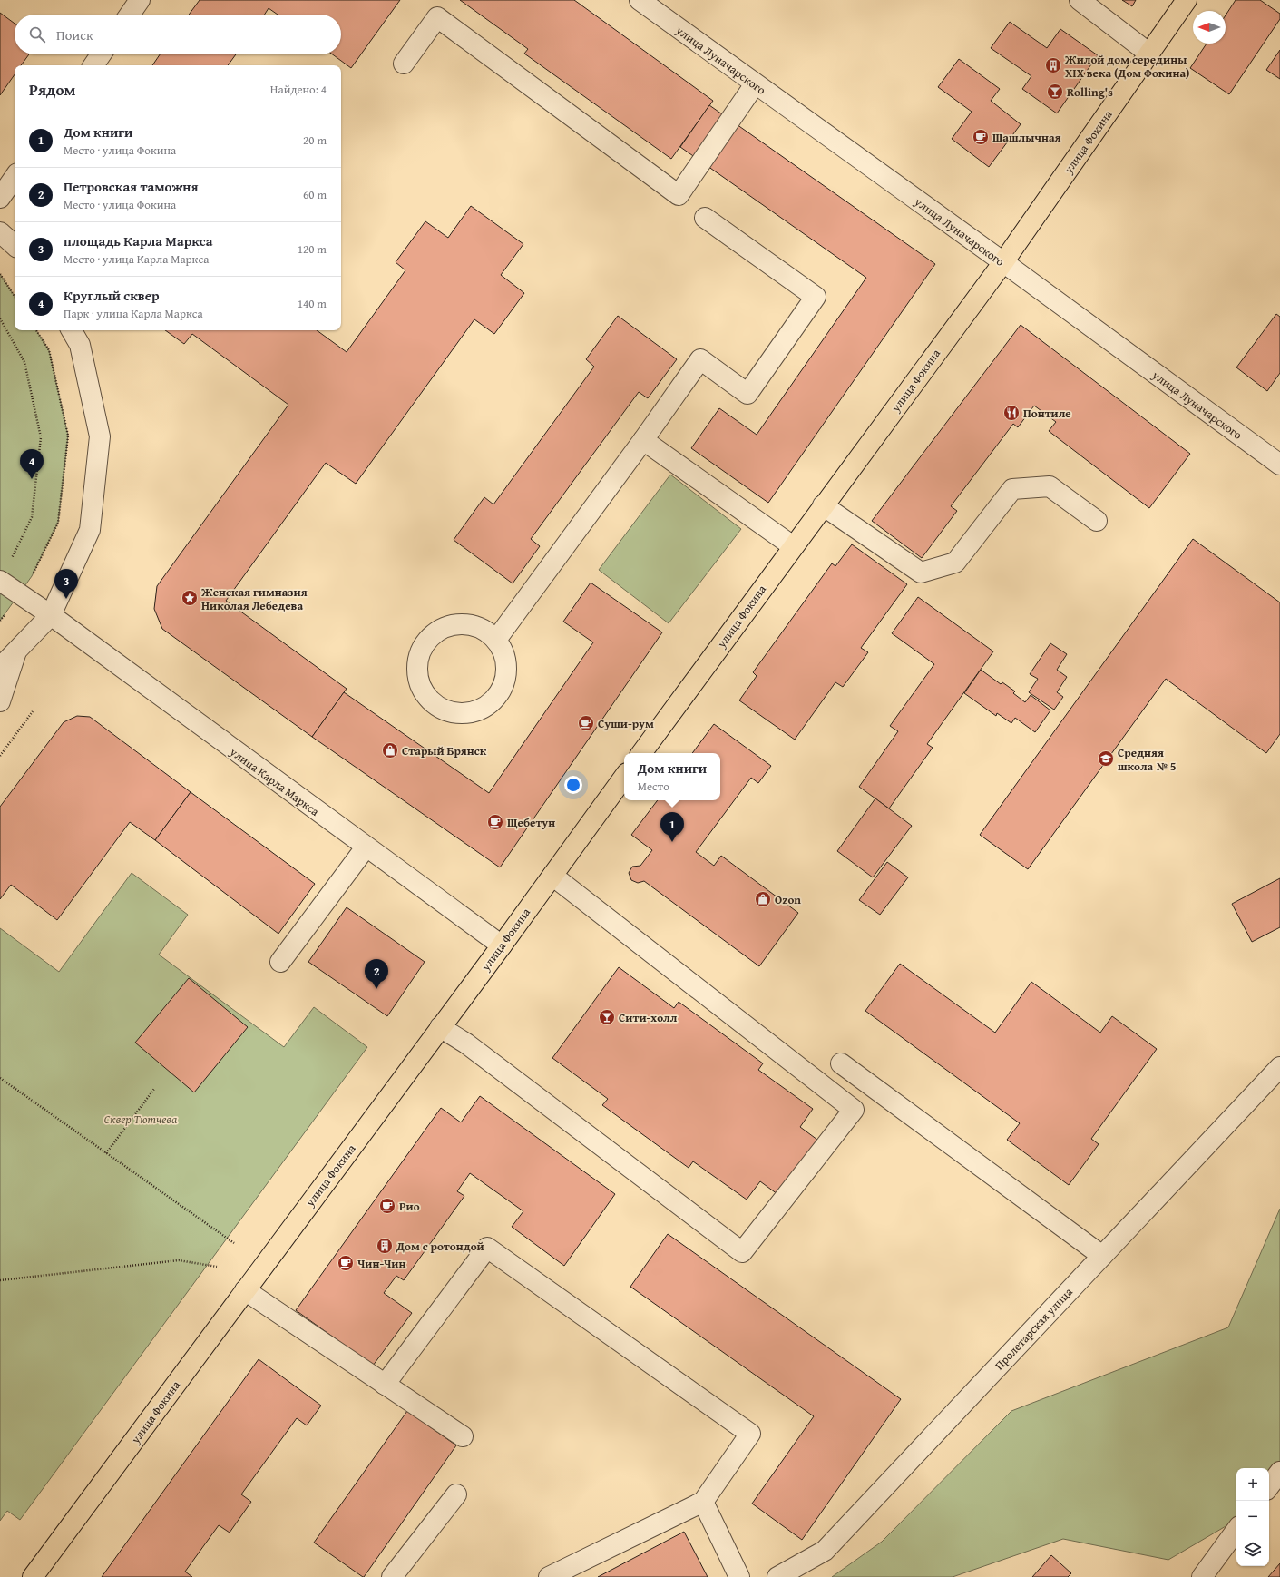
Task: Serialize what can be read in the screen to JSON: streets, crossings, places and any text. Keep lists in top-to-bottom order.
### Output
{
  "streets": {
    "main road": ["улица Фокина"],
    "street": ["улица Луначарского", "улица Карла Маркса", "Пролетарская улица"]
  },
  "crossings": [
    ["улица Луначарского", "улица Фокина"],
    ["улица Фокина", "улица Карла Маркса"]
  ],
  "parks": ["Сквер Тютчева"],
  "places": {
    "building": ["Жилой дом середины XIX века (Дом Фокина)", "Дом с ротондой"],
    "bar": ["Rolling's", "Сити-холл"],
    "cafe": [
      "Шашлычная",
      "Суши-рум",
      "Щебетун",
      "Рио",
      "Чин-Чин"
    ],
    "restaurant": ["Понтиле"],
    "place": ["Женская гимназия Николая Лебедева"],
    "shop": ["Старый Брянск", "Ozon"],
    "school or university": ["Средняя школа № 5"]
  },
  "north": "left",
  "page": {
    "search": "Поиск",
    "heading": ["Рядом", "Найдено: 4"],
    "list": [
      {
        "mark": "1",
        "name": "Дом книги",
        "note": "Место · улица Фокина",
        "value": "20 m"
      },
      {
        "mark": "2",
        "name": "Петровская таможня",
        "note": "Место · улица Фокина",
        "value": "60 m"
      },
      {
        "mark": "3",
        "name": "площадь Карла Маркса",
        "note": "Место · улица Карла Маркса",
        "value": "120 m"
      },
      {
        "mark": "4",
        "name": "Круглый сквер",
        "note": "Парк · улица Карла Маркса",
        "value": "140 m"
      }
    ],
    "pins": [
      "4",
      "3",
      "1",
      "2"
    ],
    "popup": ["Дом книги", "Место"],
    "map_buttons": ["+", "−"]
  }
}
